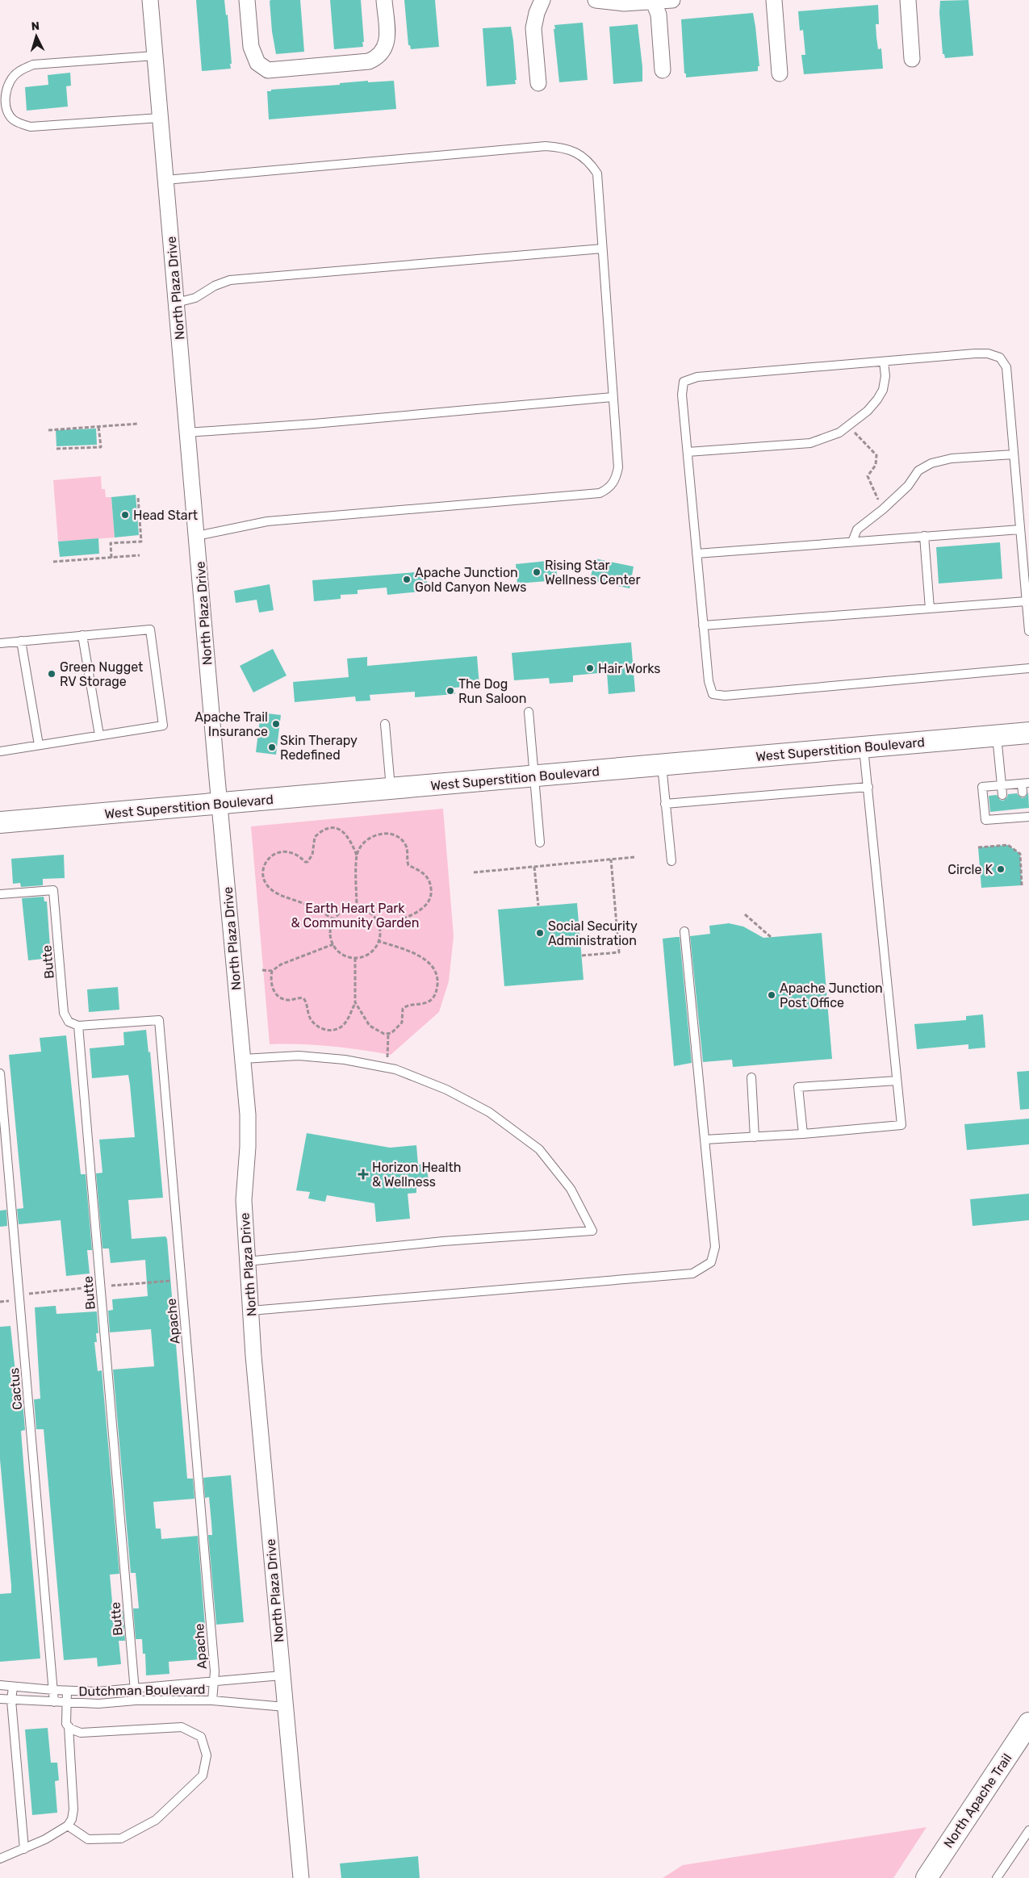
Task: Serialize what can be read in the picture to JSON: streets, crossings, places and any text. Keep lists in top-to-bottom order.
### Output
{
  "streets": {
    "main road": ["West Superstition Boulevard", "North Apache Trail"],
    "street": ["North Plaza Drive"],
    "lane": [
      "Butte",
      "Apache",
      "Cactus",
      "Dutchman Boulevard"
    ]
  },
  "crossings": [
    ["North Plaza Drive", "West Superstition Boulevard"],
    ["North Plaza Drive", "Dutchman Boulevard"],
    ["Butte", "Apache"],
    ["Butte", "Dutchman Boulevard"],
    ["Apache", "Dutchman Boulevard"],
    ["Cactus", "Dutchman Boulevard"]
  ],
  "parks": ["Earth Heart Park & Community Garden"],
  "places": {
    "other": [
      "Head Start",
      "Rising Star Wellness Center",
      "Apache Junction Gold Canyon News",
      "Hair Works",
      "Green Nugget RV Storage",
      "The Dog Run Saloon",
      "Apache Trail Insurance",
      "Skin Therapy Redefined",
      "Circle K",
      "Social Security Administration",
      "Apache Junction Post Office"
    ],
    "health": ["Horizon Health & Wellness"]
  },
  "north": "top"
}
